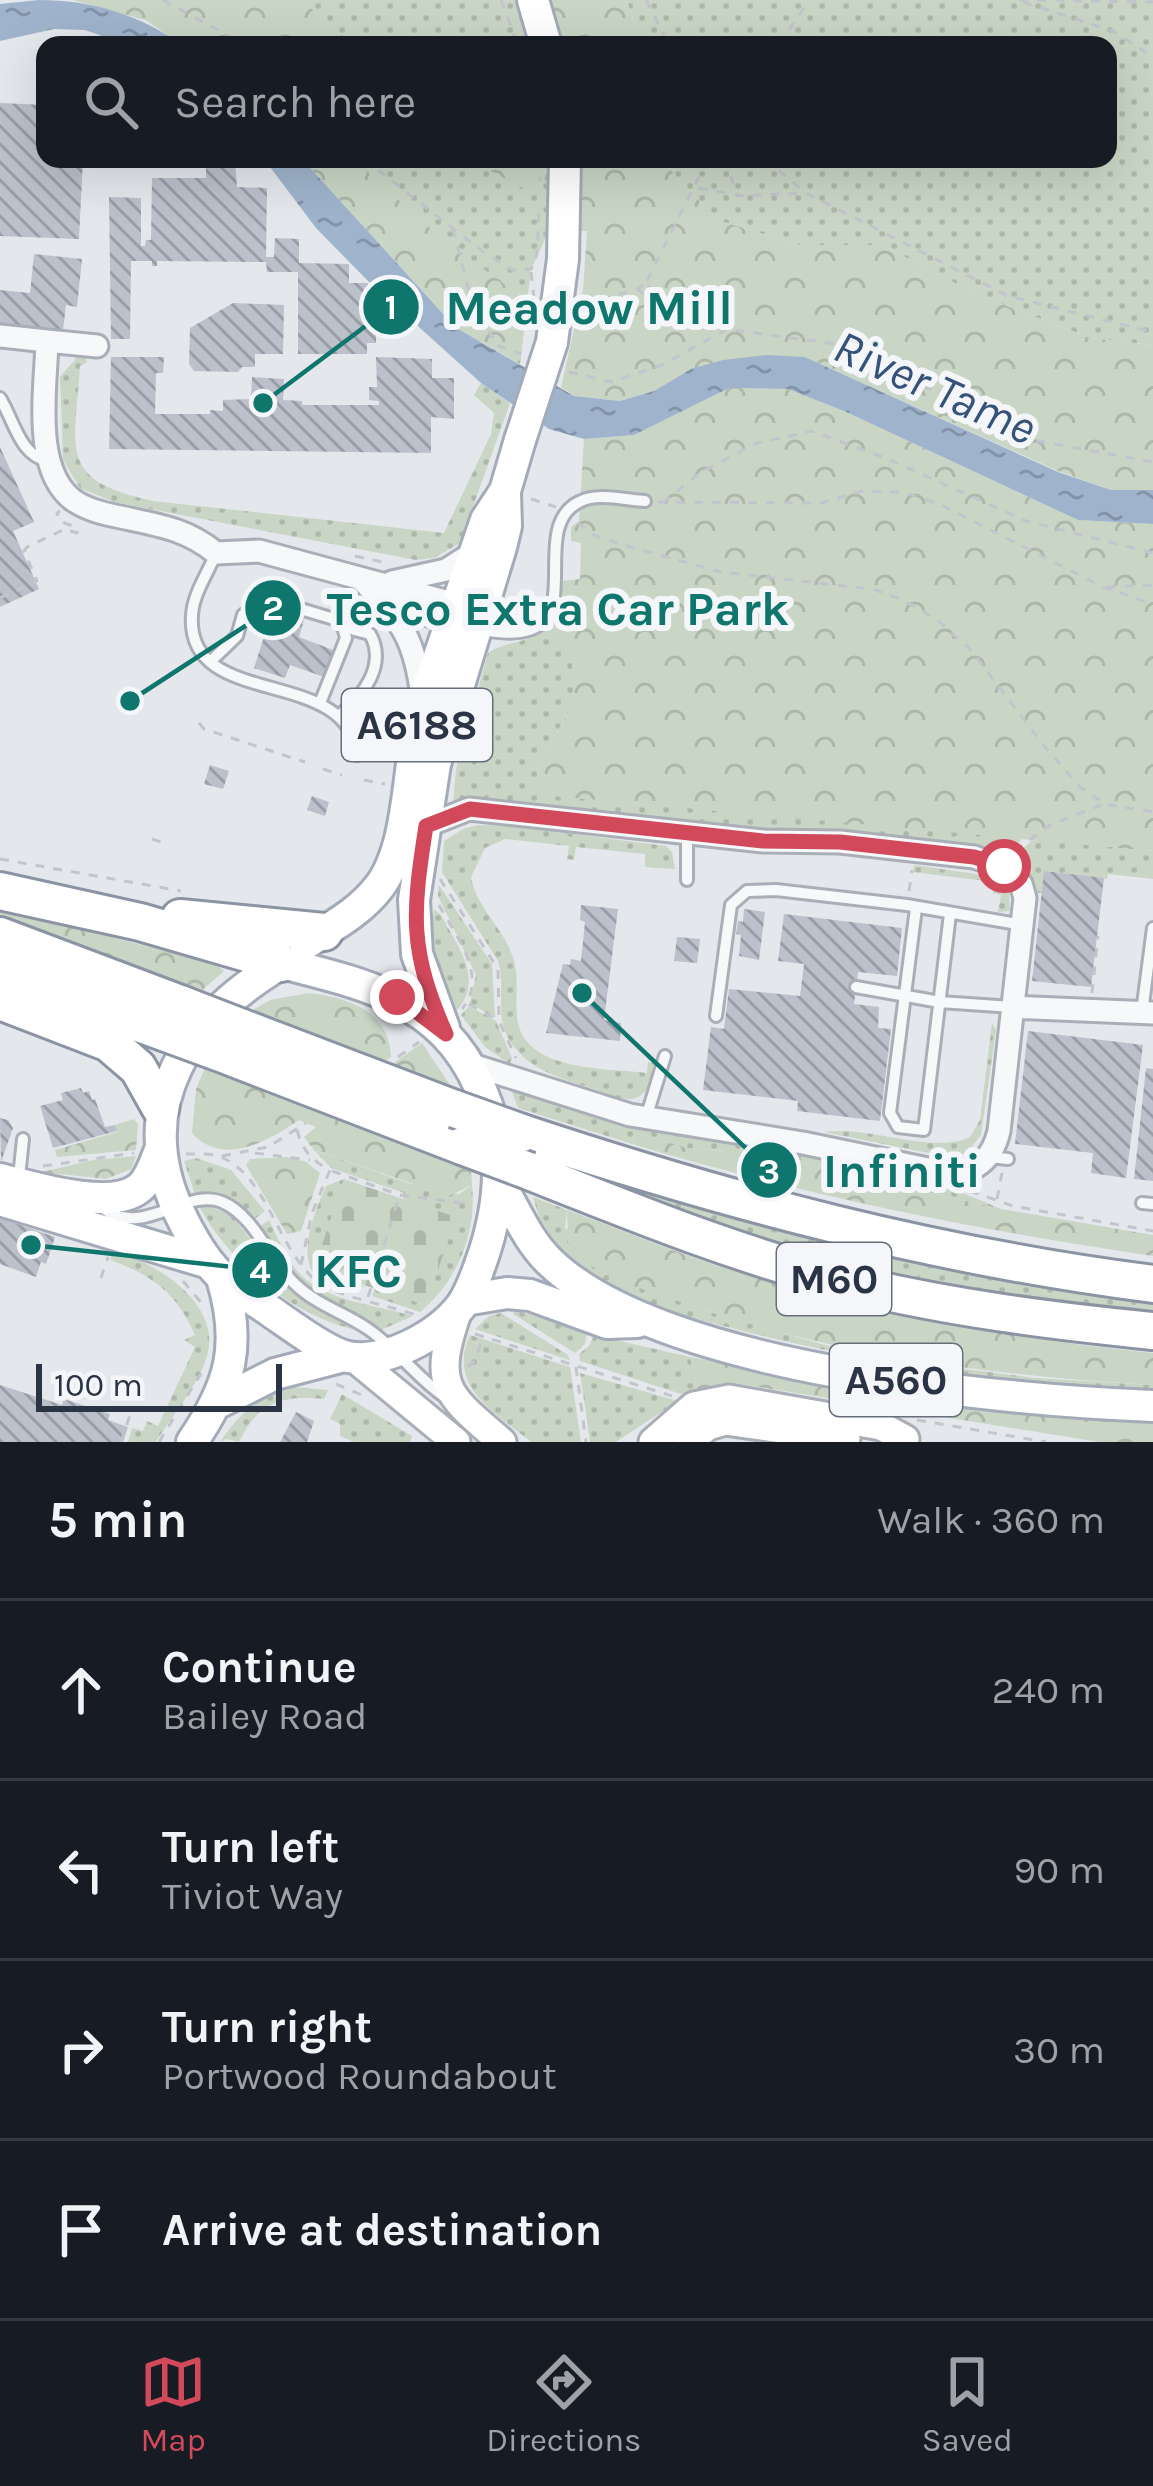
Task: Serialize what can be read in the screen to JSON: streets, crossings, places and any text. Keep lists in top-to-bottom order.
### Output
{
  "streets": {
    "highway": ["M60"],
    "main road": ["A6188", "A560"]
  },
  "crossings": [
    ["M60", "A560"]
  ],
  "water": ["River Tame"],
  "places": [
    "Meadow Mill",
    "Tesco Extra Car Park",
    "Infiniti",
    "KFC"
  ],
  "scale_bar": "100 m",
  "page": {
    "search": "Search here",
    "scale": "100 m",
    "heading": ["5 min", "Walk · 360 m"],
    "list": [
      ["Continue", "Bailey Road", "240 m"],
      ["Turn left", "Tiviot Way", "90 m"],
      ["Turn right", "Portwood Roundabout", "30 m"],
      "Arrive at destination"
    ],
    "nav": ["Map", "Directions", "Saved"]
  }
}
